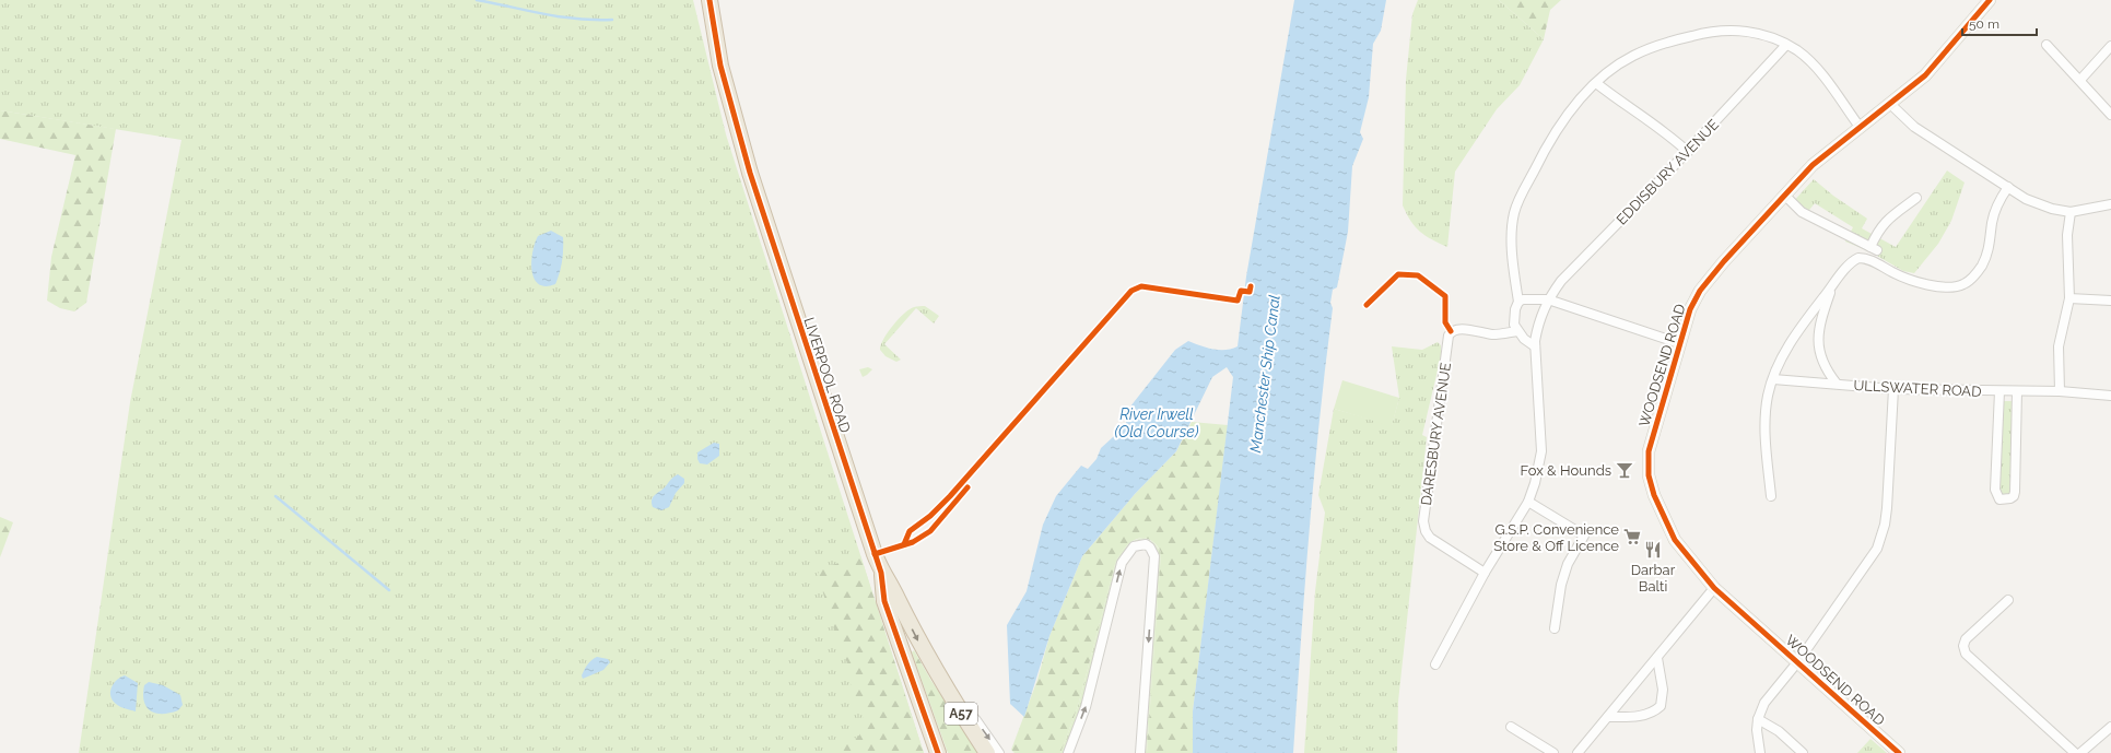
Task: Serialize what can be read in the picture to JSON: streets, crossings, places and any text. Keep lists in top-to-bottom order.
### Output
{
  "streets": {
    "highway": ["LIVERPOOL ROAD", "A57"],
    "street": [
      "EDDISBURY AVENUE",
      "WOODSEND ROAD",
      "ULLSWATER ROAD",
      "DARESBURY AVENUE"
    ]
  },
  "crossings": [
    ["EDDISBURY AVENUE", "DARESBURY AVENUE"]
  ],
  "water": ["Manchester Ship Canal", "River Irwell (Old Course)"],
  "places": {
    "bar": ["Fox & Hounds"],
    "supermarket": ["G.S.P. Convenience Store & Off Licence"],
    "restaurant": ["Darbar Balti"]
  },
  "scale_bar": "50 m"
}
